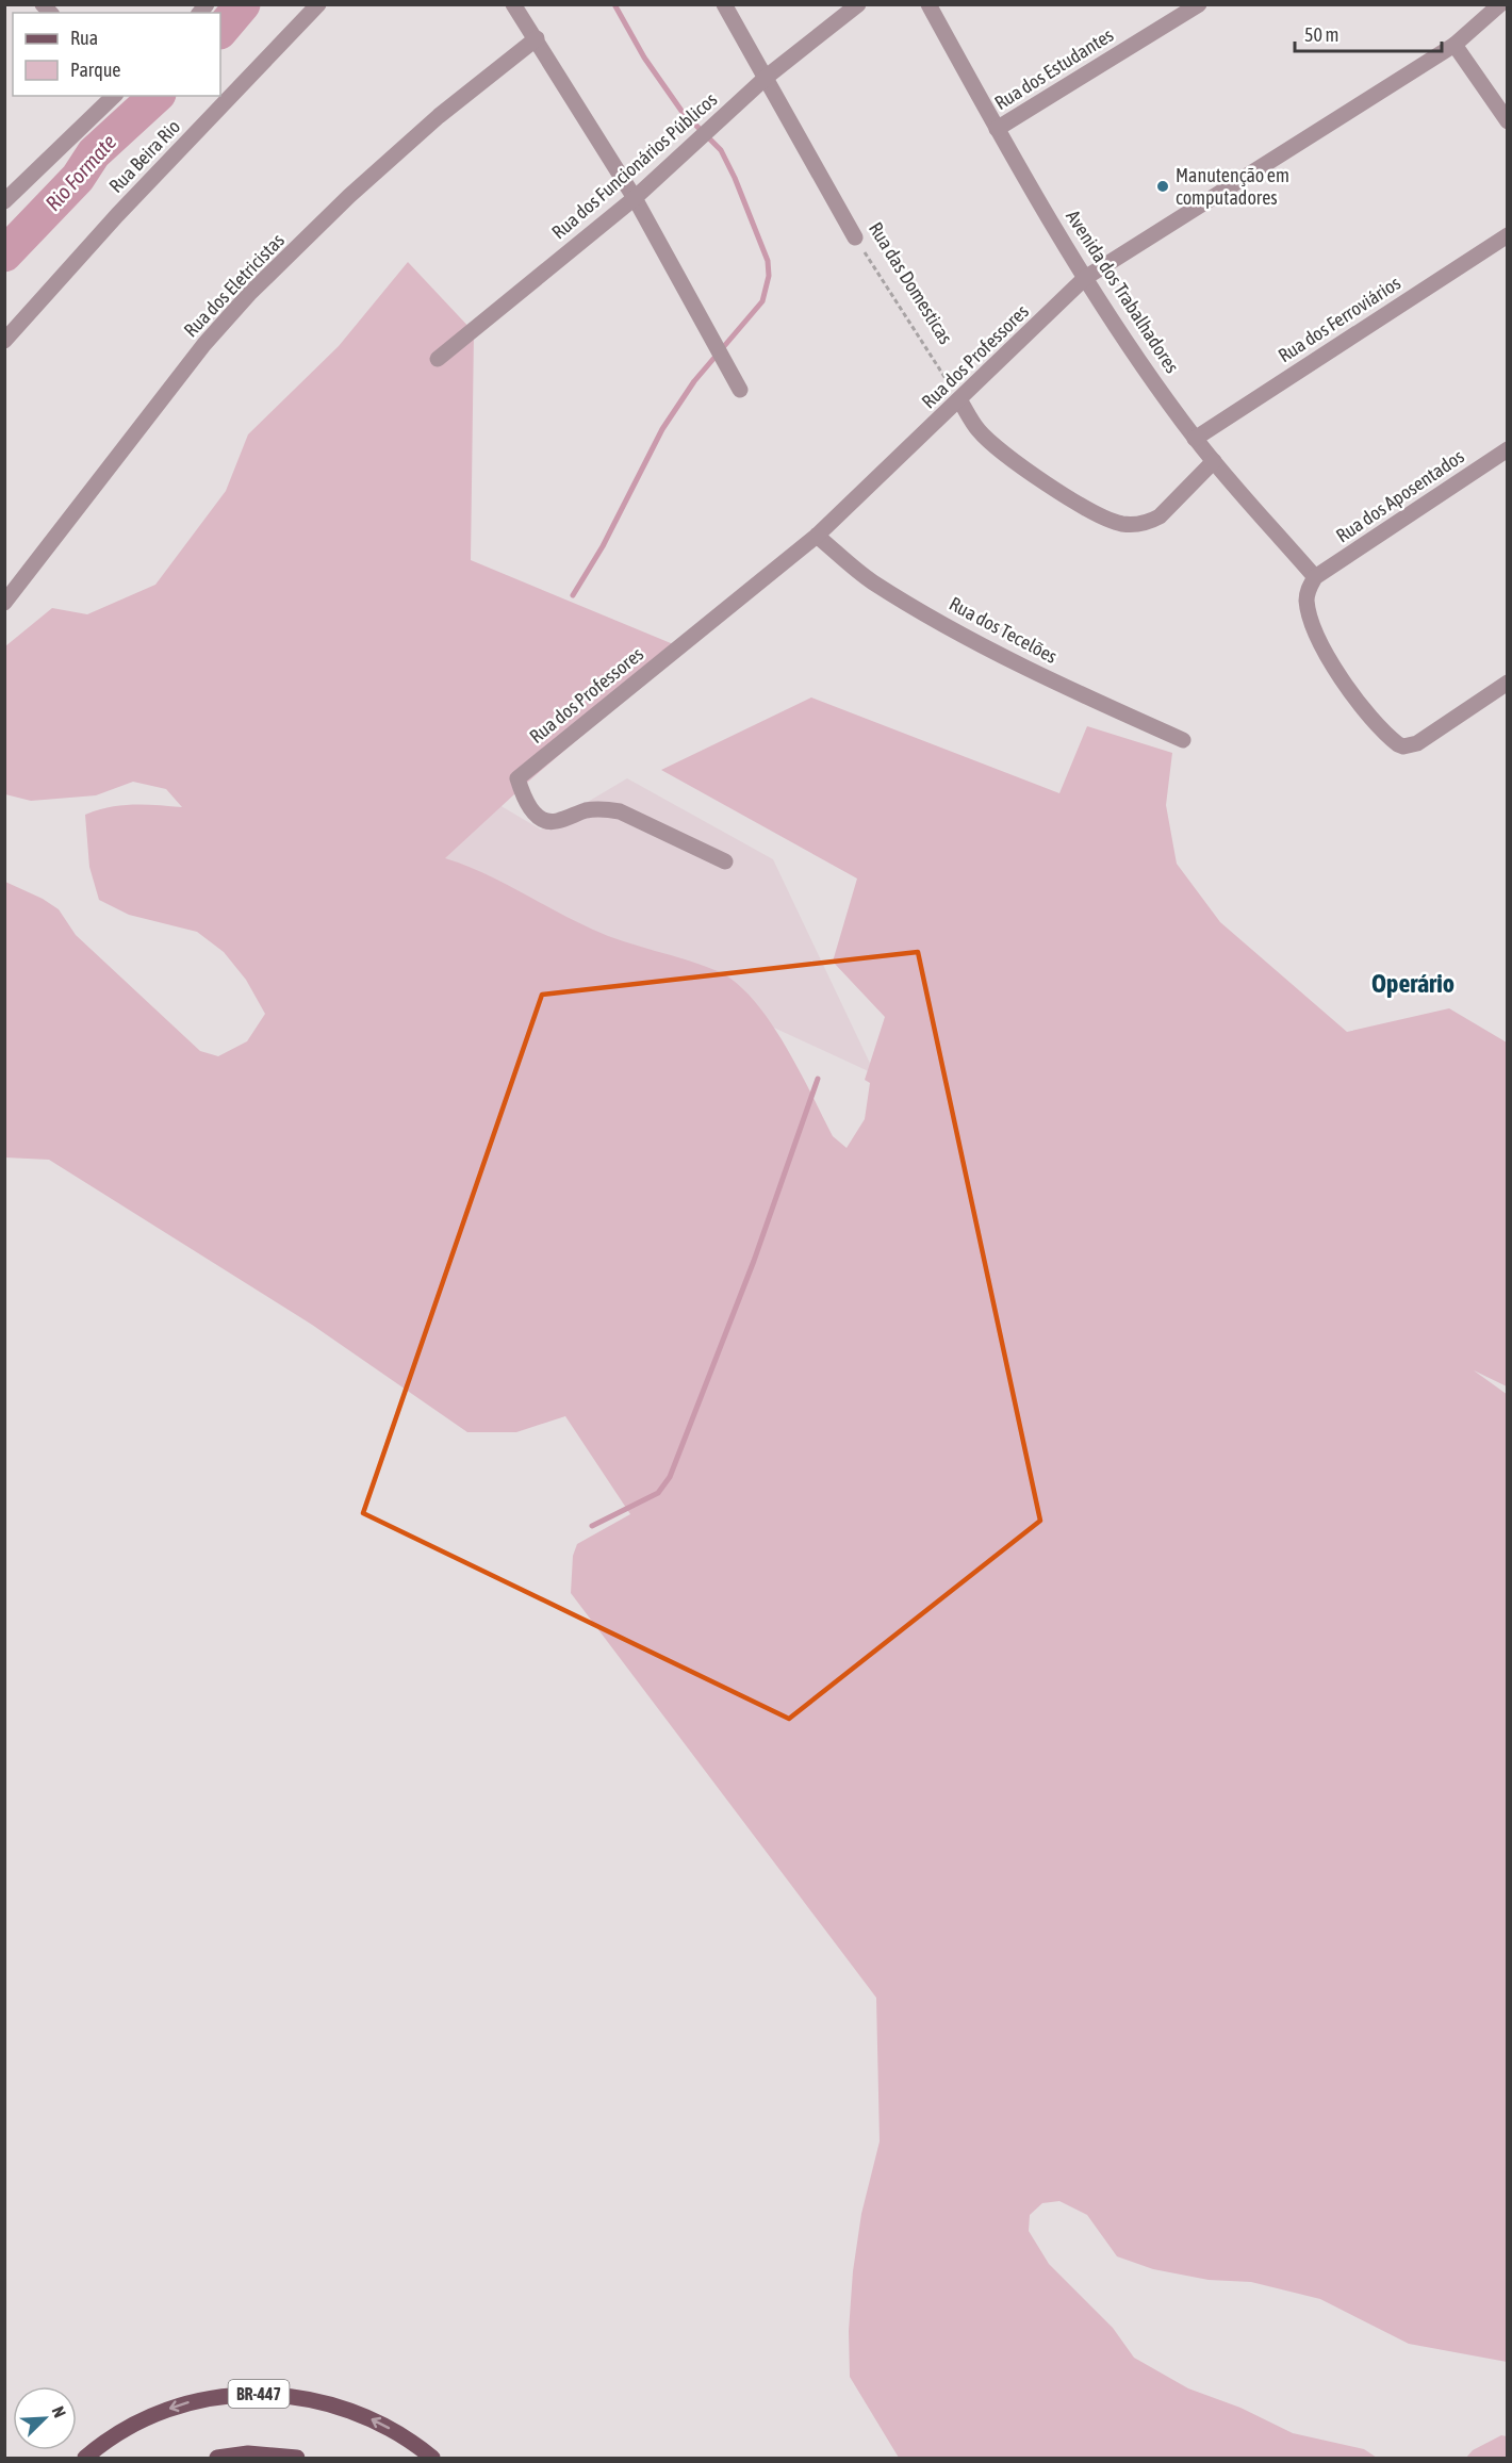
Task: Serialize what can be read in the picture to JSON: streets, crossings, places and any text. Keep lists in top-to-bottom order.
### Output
{
  "streets": {
    "main road": ["BR-447"],
    "street": [
      "Rua dos Estudantes",
      "Rua Beira Rio",
      "Rua dos Funcionários Públicos",
      "Rua das Domesticas",
      "Rua dos Eletricistas",
      "Avenida dos Trabalhadores",
      "Rua dos Ferroviários",
      "Rua dos Professores",
      "Rua dos Aposentados",
      "Rua dos Tecelões"
    ]
  },
  "crossings": [
    ["Rua dos Estudantes", "Avenida dos Trabalhadores"],
    ["Rua dos Funcionários Públicos", "Rua das Domesticas"],
    ["Rua das Domesticas", "Rua dos Professores"],
    ["Avenida dos Trabalhadores", "Rua dos Ferroviários"],
    ["Avenida dos Trabalhadores", "Rua dos Professores"],
    ["Avenida dos Trabalhadores", "Rua dos Aposentados"],
    ["Rua dos Professores", "Rua dos Tecelões"]
  ],
  "districts": ["Operário"],
  "water": ["Rio Formate"],
  "places": ["Manutenção em computadores"],
  "legend": ["Rua", "Parque"],
  "scale_bar": "50 m",
  "north": "top right"
}
